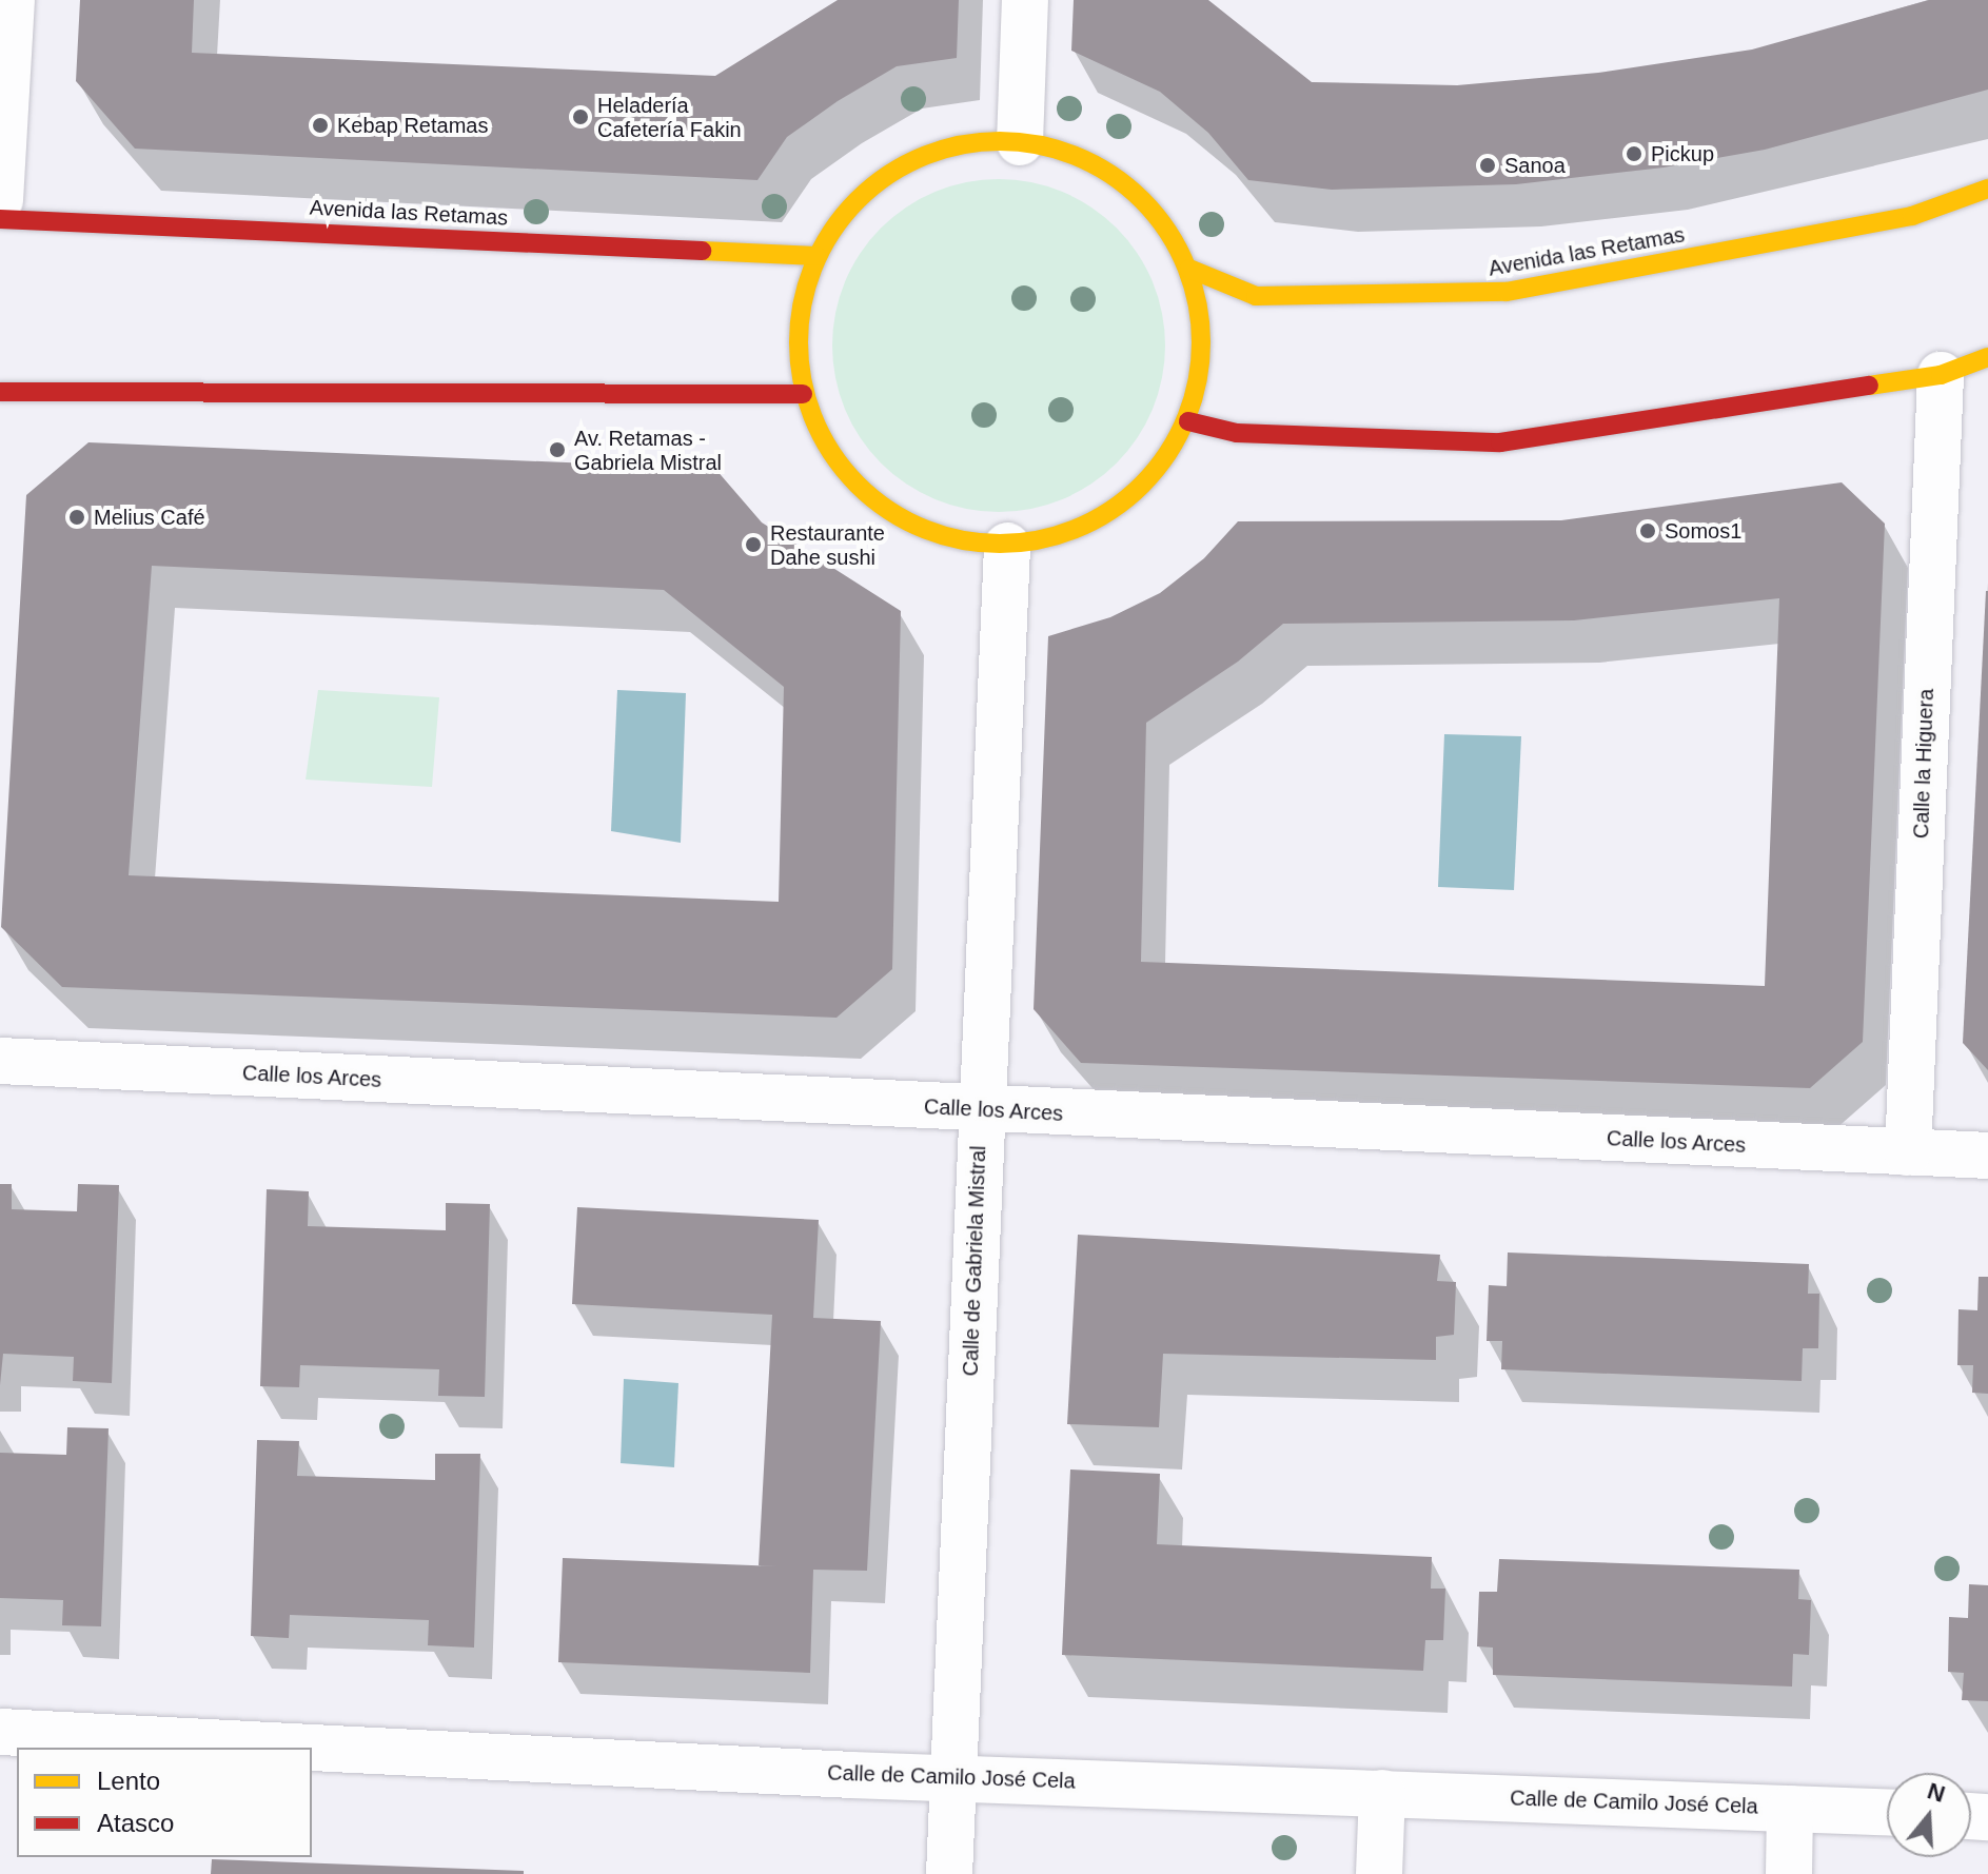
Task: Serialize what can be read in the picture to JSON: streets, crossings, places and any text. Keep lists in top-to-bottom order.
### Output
{
  "streets": {
    "street": [
      "Avenida las Retamas",
      "Calle la Higuera",
      "Calle los Arces",
      "Calle de Gabriela Mistral",
      "Calle de Camilo José Cela"
    ]
  },
  "crossings": [
    ["Calle la Higuera", "Calle los Arces"],
    ["Calle los Arces", "Calle de Gabriela Mistral"],
    ["Calle de Gabriela Mistral", "Calle de Camilo José Cela"]
  ],
  "places": [
    "Heladería Cafetería Fakin",
    "Kebap Retamas",
    "Pickup",
    "Sanoa",
    "Av. Retamas - Gabriela Mistral",
    "Melius Café",
    "Somos1",
    "Restaurante Dahe sushi"
  ],
  "legend": ["Lento", "Atasco"],
  "north": "top"
}
